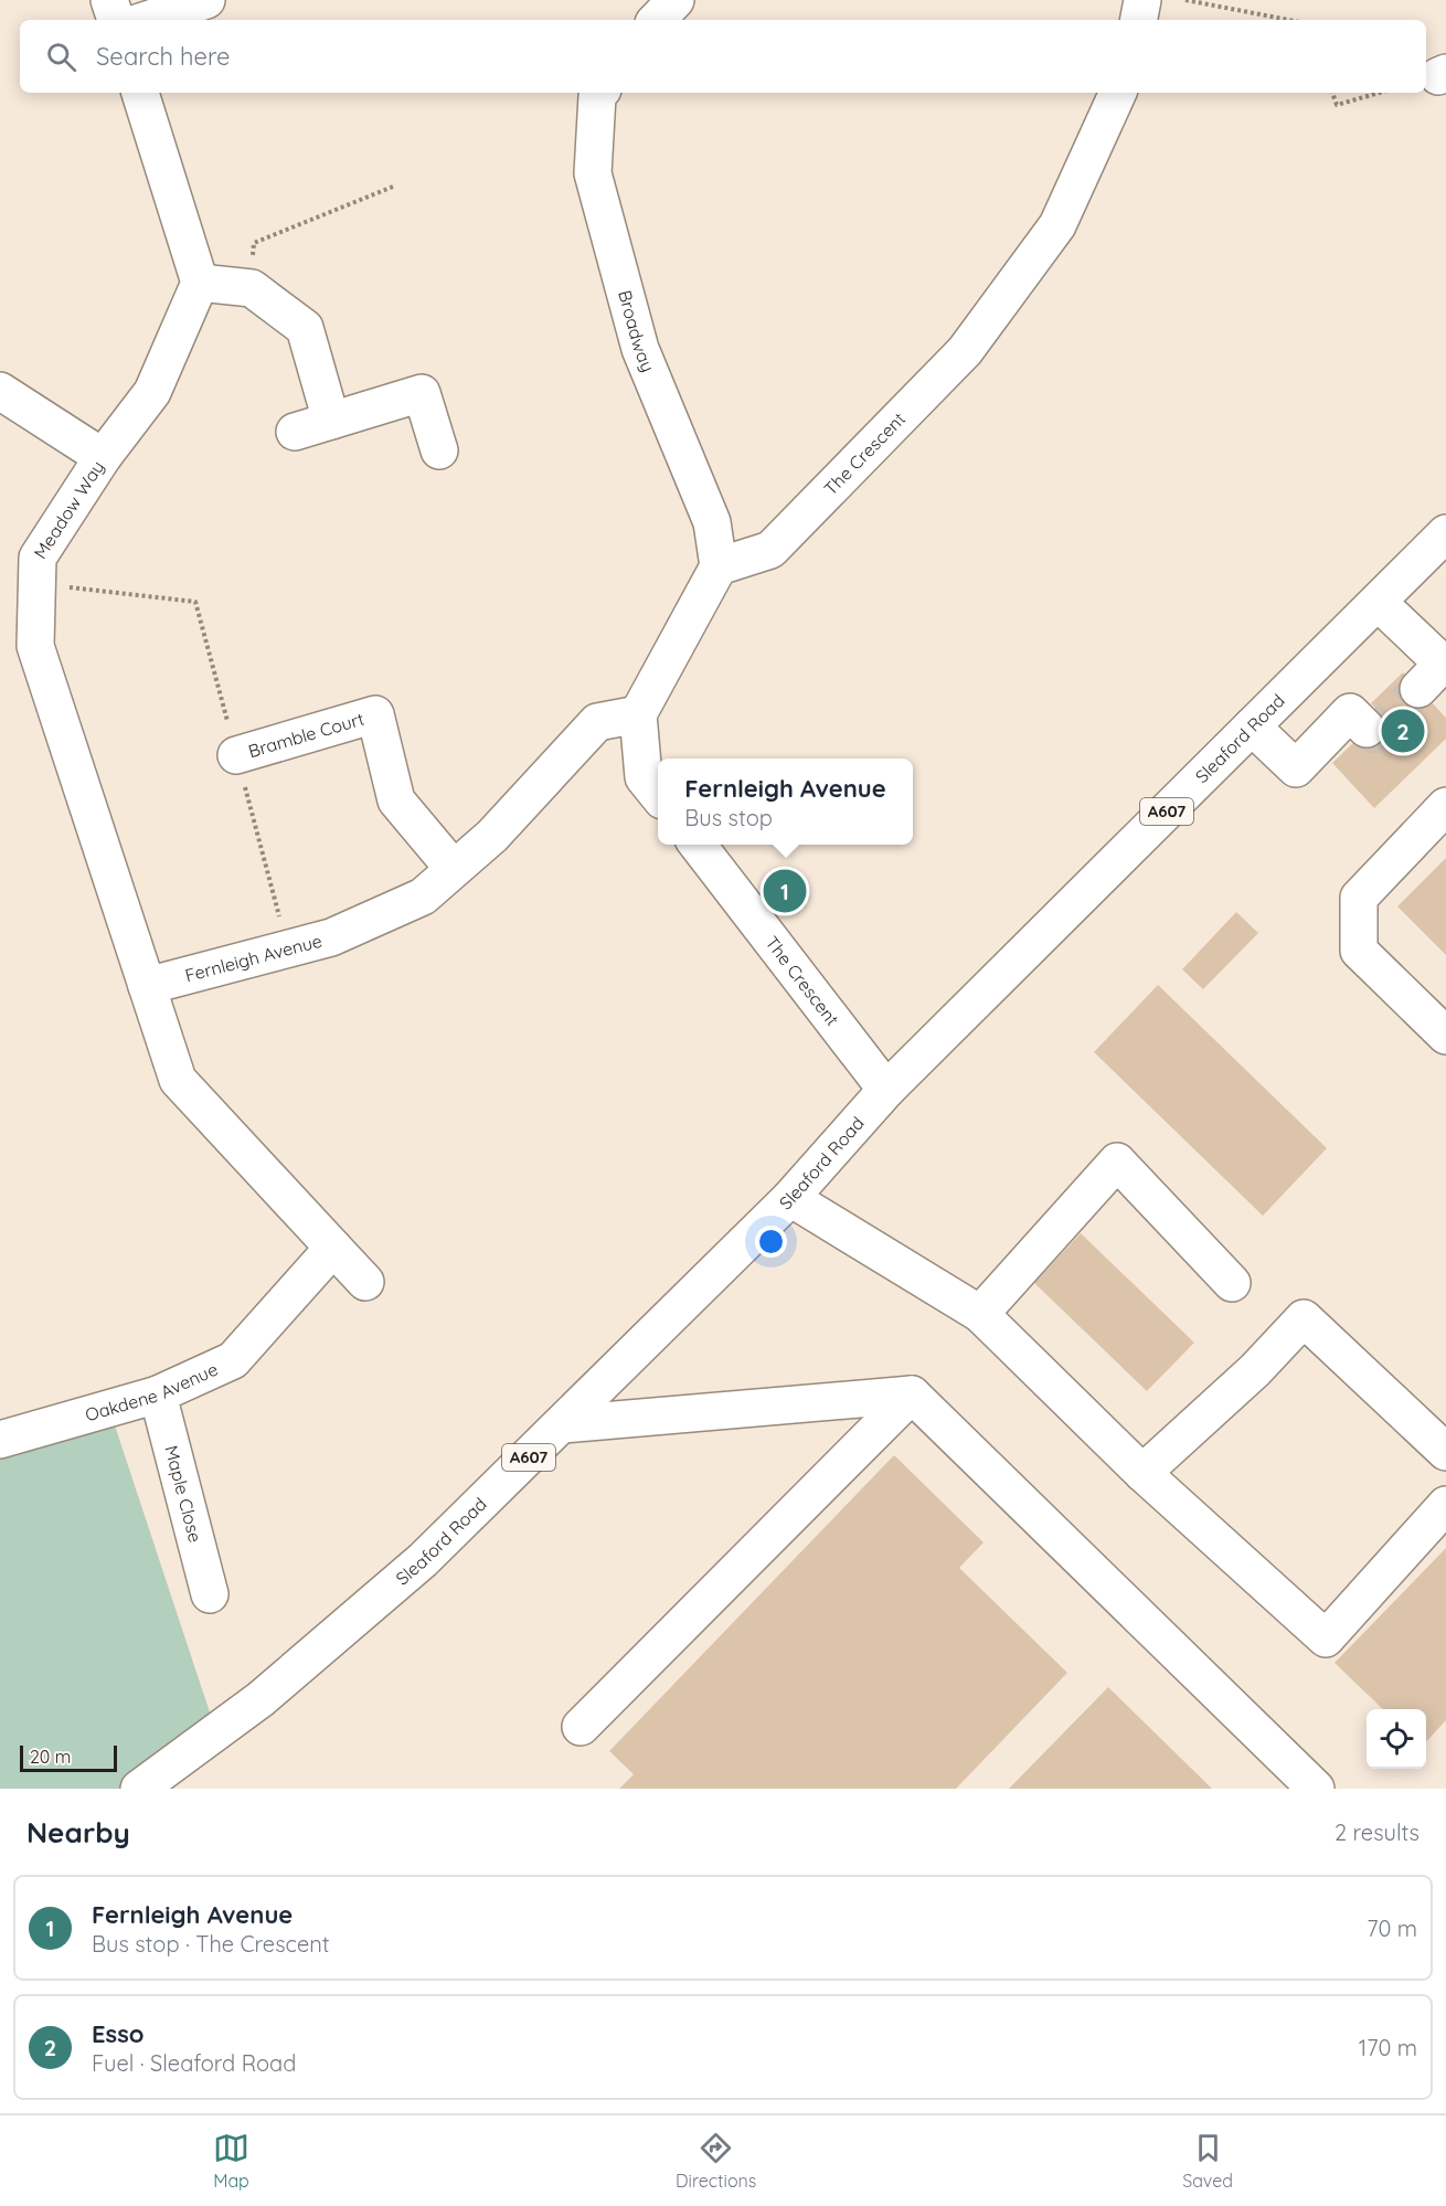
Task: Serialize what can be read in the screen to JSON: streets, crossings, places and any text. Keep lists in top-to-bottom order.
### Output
{
  "streets": {
    "street": [
      "Broadway",
      "The Crescent",
      "Meadow Way",
      "Bramble Court",
      "Sleaford Road",
      "A607",
      "Fernleigh Avenue",
      "Oakdene Avenue",
      "Maple Close"
    ]
  },
  "crossings": [
    ["Broadway", "The Crescent"],
    ["The Crescent", "Sleaford Road"],
    ["Meadow Way", "Fernleigh Avenue"],
    ["Bramble Court", "Fernleigh Avenue"],
    ["Oakdene Avenue", "Maple Close"]
  ],
  "scale_bar": "20 m",
  "page": {
    "search": "Search here",
    "pins": ["2", "1"],
    "popup": ["Fernleigh Avenue", "Bus stop"],
    "scale": "20 m",
    "heading": ["Nearby", "2 results"],
    "list": [
      {
        "mark": "1",
        "name": "Fernleigh Avenue",
        "note": "Bus stop · The Crescent",
        "value": "70 m"
      },
      {
        "mark": "2",
        "name": "Esso",
        "note": "Fuel · Sleaford Road",
        "value": "170 m"
      }
    ],
    "nav": ["Map", "Directions", "Saved"]
  }
}
